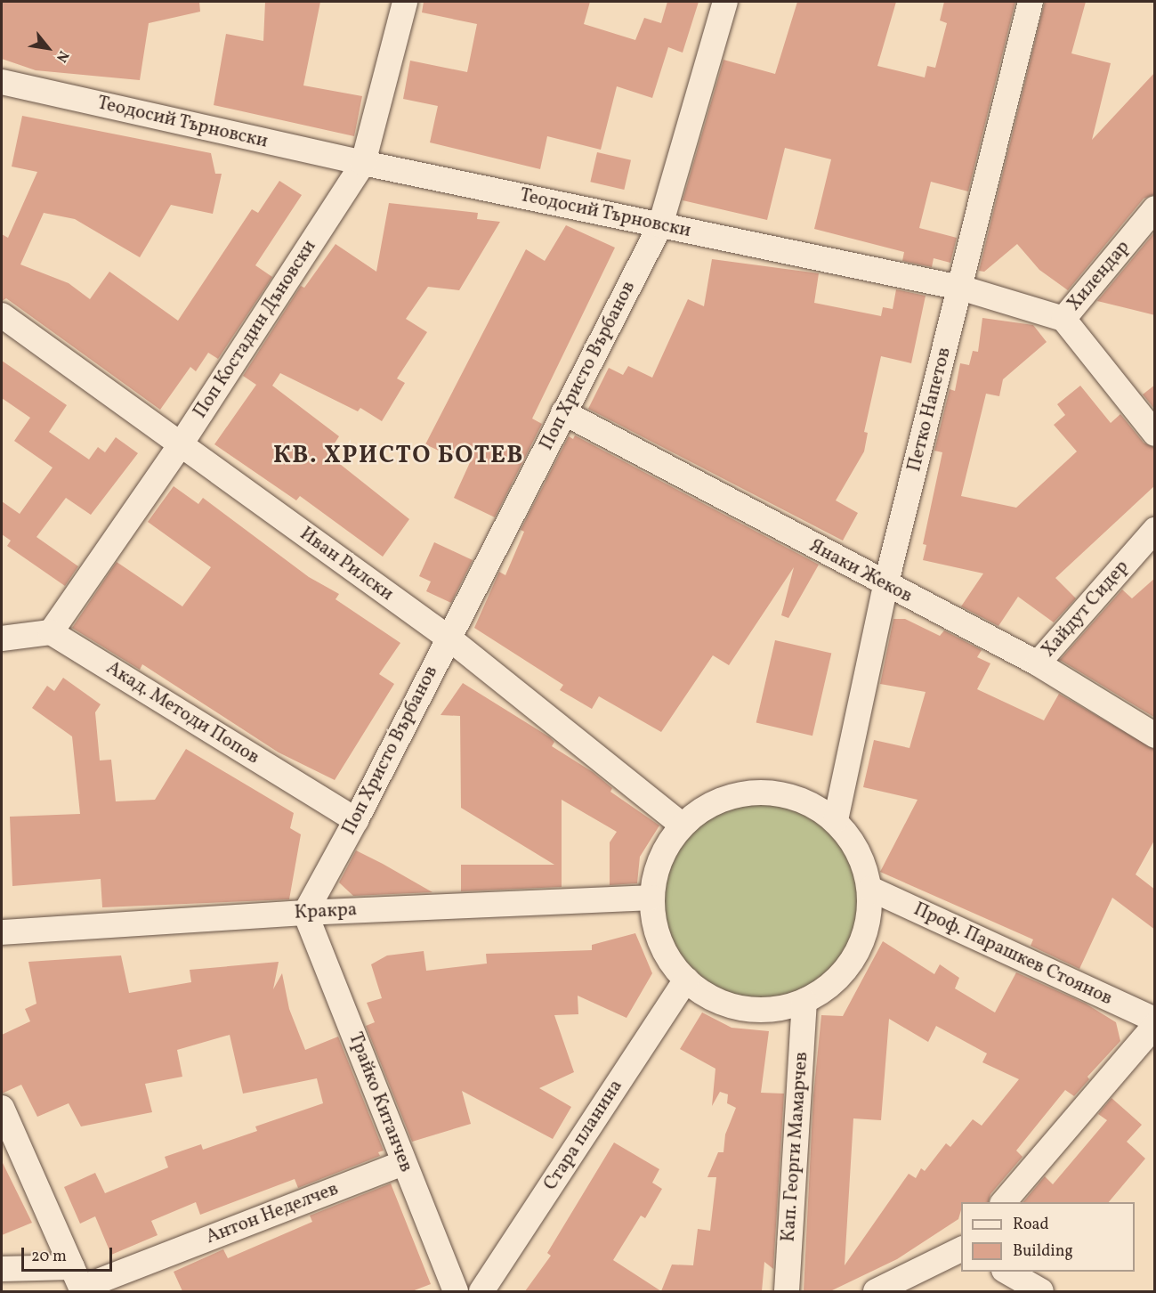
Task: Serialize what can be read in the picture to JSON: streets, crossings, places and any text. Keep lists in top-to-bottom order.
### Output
{
  "streets": {
    "street": [
      "Теодосий Търновски",
      "Хилендар",
      "Поп Костадин Дъновски",
      "Поп Христо Върбанов",
      "Петко Напетов",
      "Иван Рилски",
      "Янаки Жеков",
      "Хайдут Сидер",
      "Акад. Методи Попов",
      "Кракра",
      "Проф. Парашкев Стоянов",
      "Трайко Китанчев",
      "Стара планина",
      "Кап. Георги Мамарчев",
      "Антон Неделчев"
    ]
  },
  "crossings": [
    ["Теодосий Търновски", "Хилендар"],
    ["Теодосий Търновски", "Поп Костадин Дъновски"],
    ["Теодосий Търновски", "Поп Христо Върбанов"],
    ["Теодосий Търновски", "Петко Напетов"],
    ["Поп Костадин Дъновски", "Иван Рилски"],
    ["Поп Костадин Дъновски", "Акад. Методи Попов"],
    ["Поп Христо Върбанов", "Иван Рилски"],
    ["Поп Христо Върбанов", "Янаки Жеков"],
    ["Поп Христо Върбанов", "Акад. Методи Попов"],
    ["Поп Христо Върбанов", "Кракра"],
    ["Поп Христо Върбанов", "Трайко Китанчев"],
    ["Петко Напетов", "Янаки Жеков"],
    ["Янаки Жеков", "Хайдут Сидер"],
    ["Кракра", "Трайко Китанчев"],
    ["Трайко Китанчев", "Антон Неделчев"]
  ],
  "districts": ["КВ. ХРИСТО БОТЕВ"],
  "legend": ["Road", "Building"],
  "scale_bar": "20 m",
  "north": "bottom right"
}
